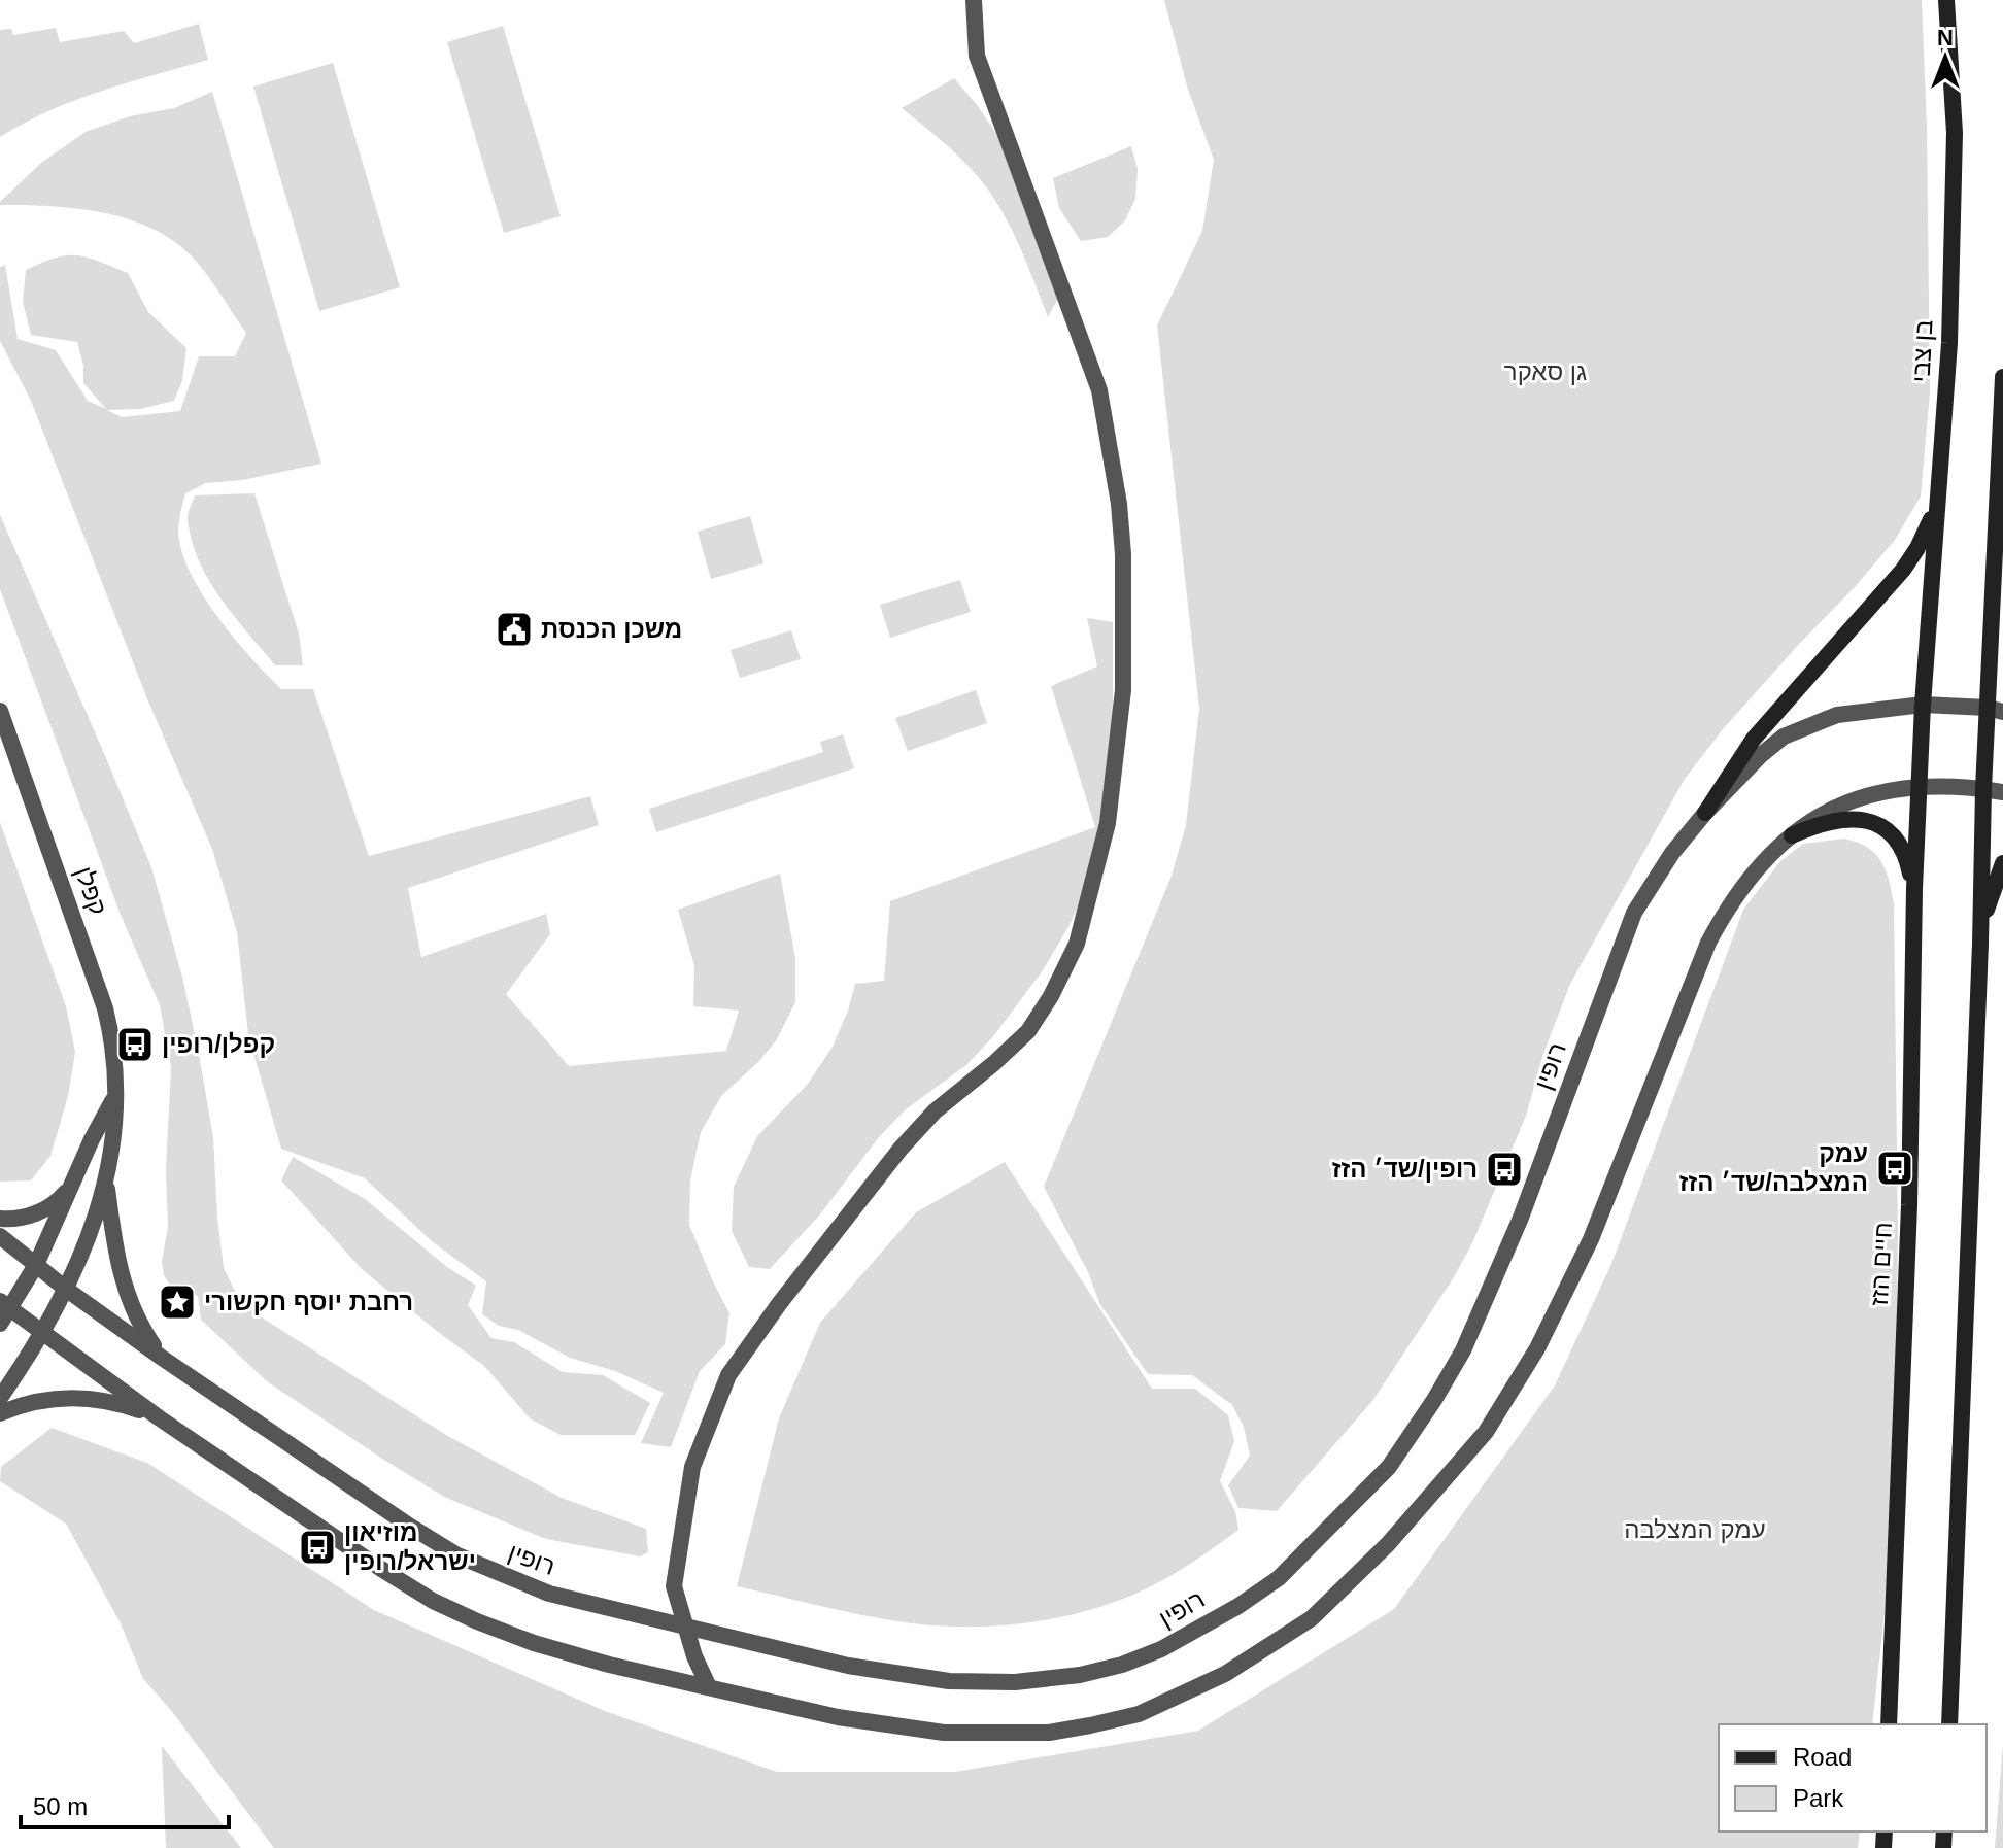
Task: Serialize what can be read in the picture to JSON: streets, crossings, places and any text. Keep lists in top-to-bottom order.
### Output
{
  "streets": {
    "main road": ["בן צבי", "חיים הזז"],
    "street": ["קפלן", "רופין"]
  },
  "crossings": [
    ["בן צבי", "רופין"],
    ["בן צבי", "חיים הזז"],
    ["קפלן", "רופין"],
    ["רופין", "חיים הזז"]
  ],
  "parks": ["גן סאקר", "עמק המצלבה"],
  "places": {
    "public building": ["משכן הכנסת"],
    "bus stop": [
      "קפלן/רופין",
      "עמק המצלבה/שד׳ הזז",
      "רופין/שד׳ הזז",
      "מוזיאון ישראל/רופין"
    ],
    "place": ["רחבת יוסף חקשורי"]
  },
  "legend": ["Road", "Park"],
  "scale_bar": "50 m",
  "north": "top"
}
